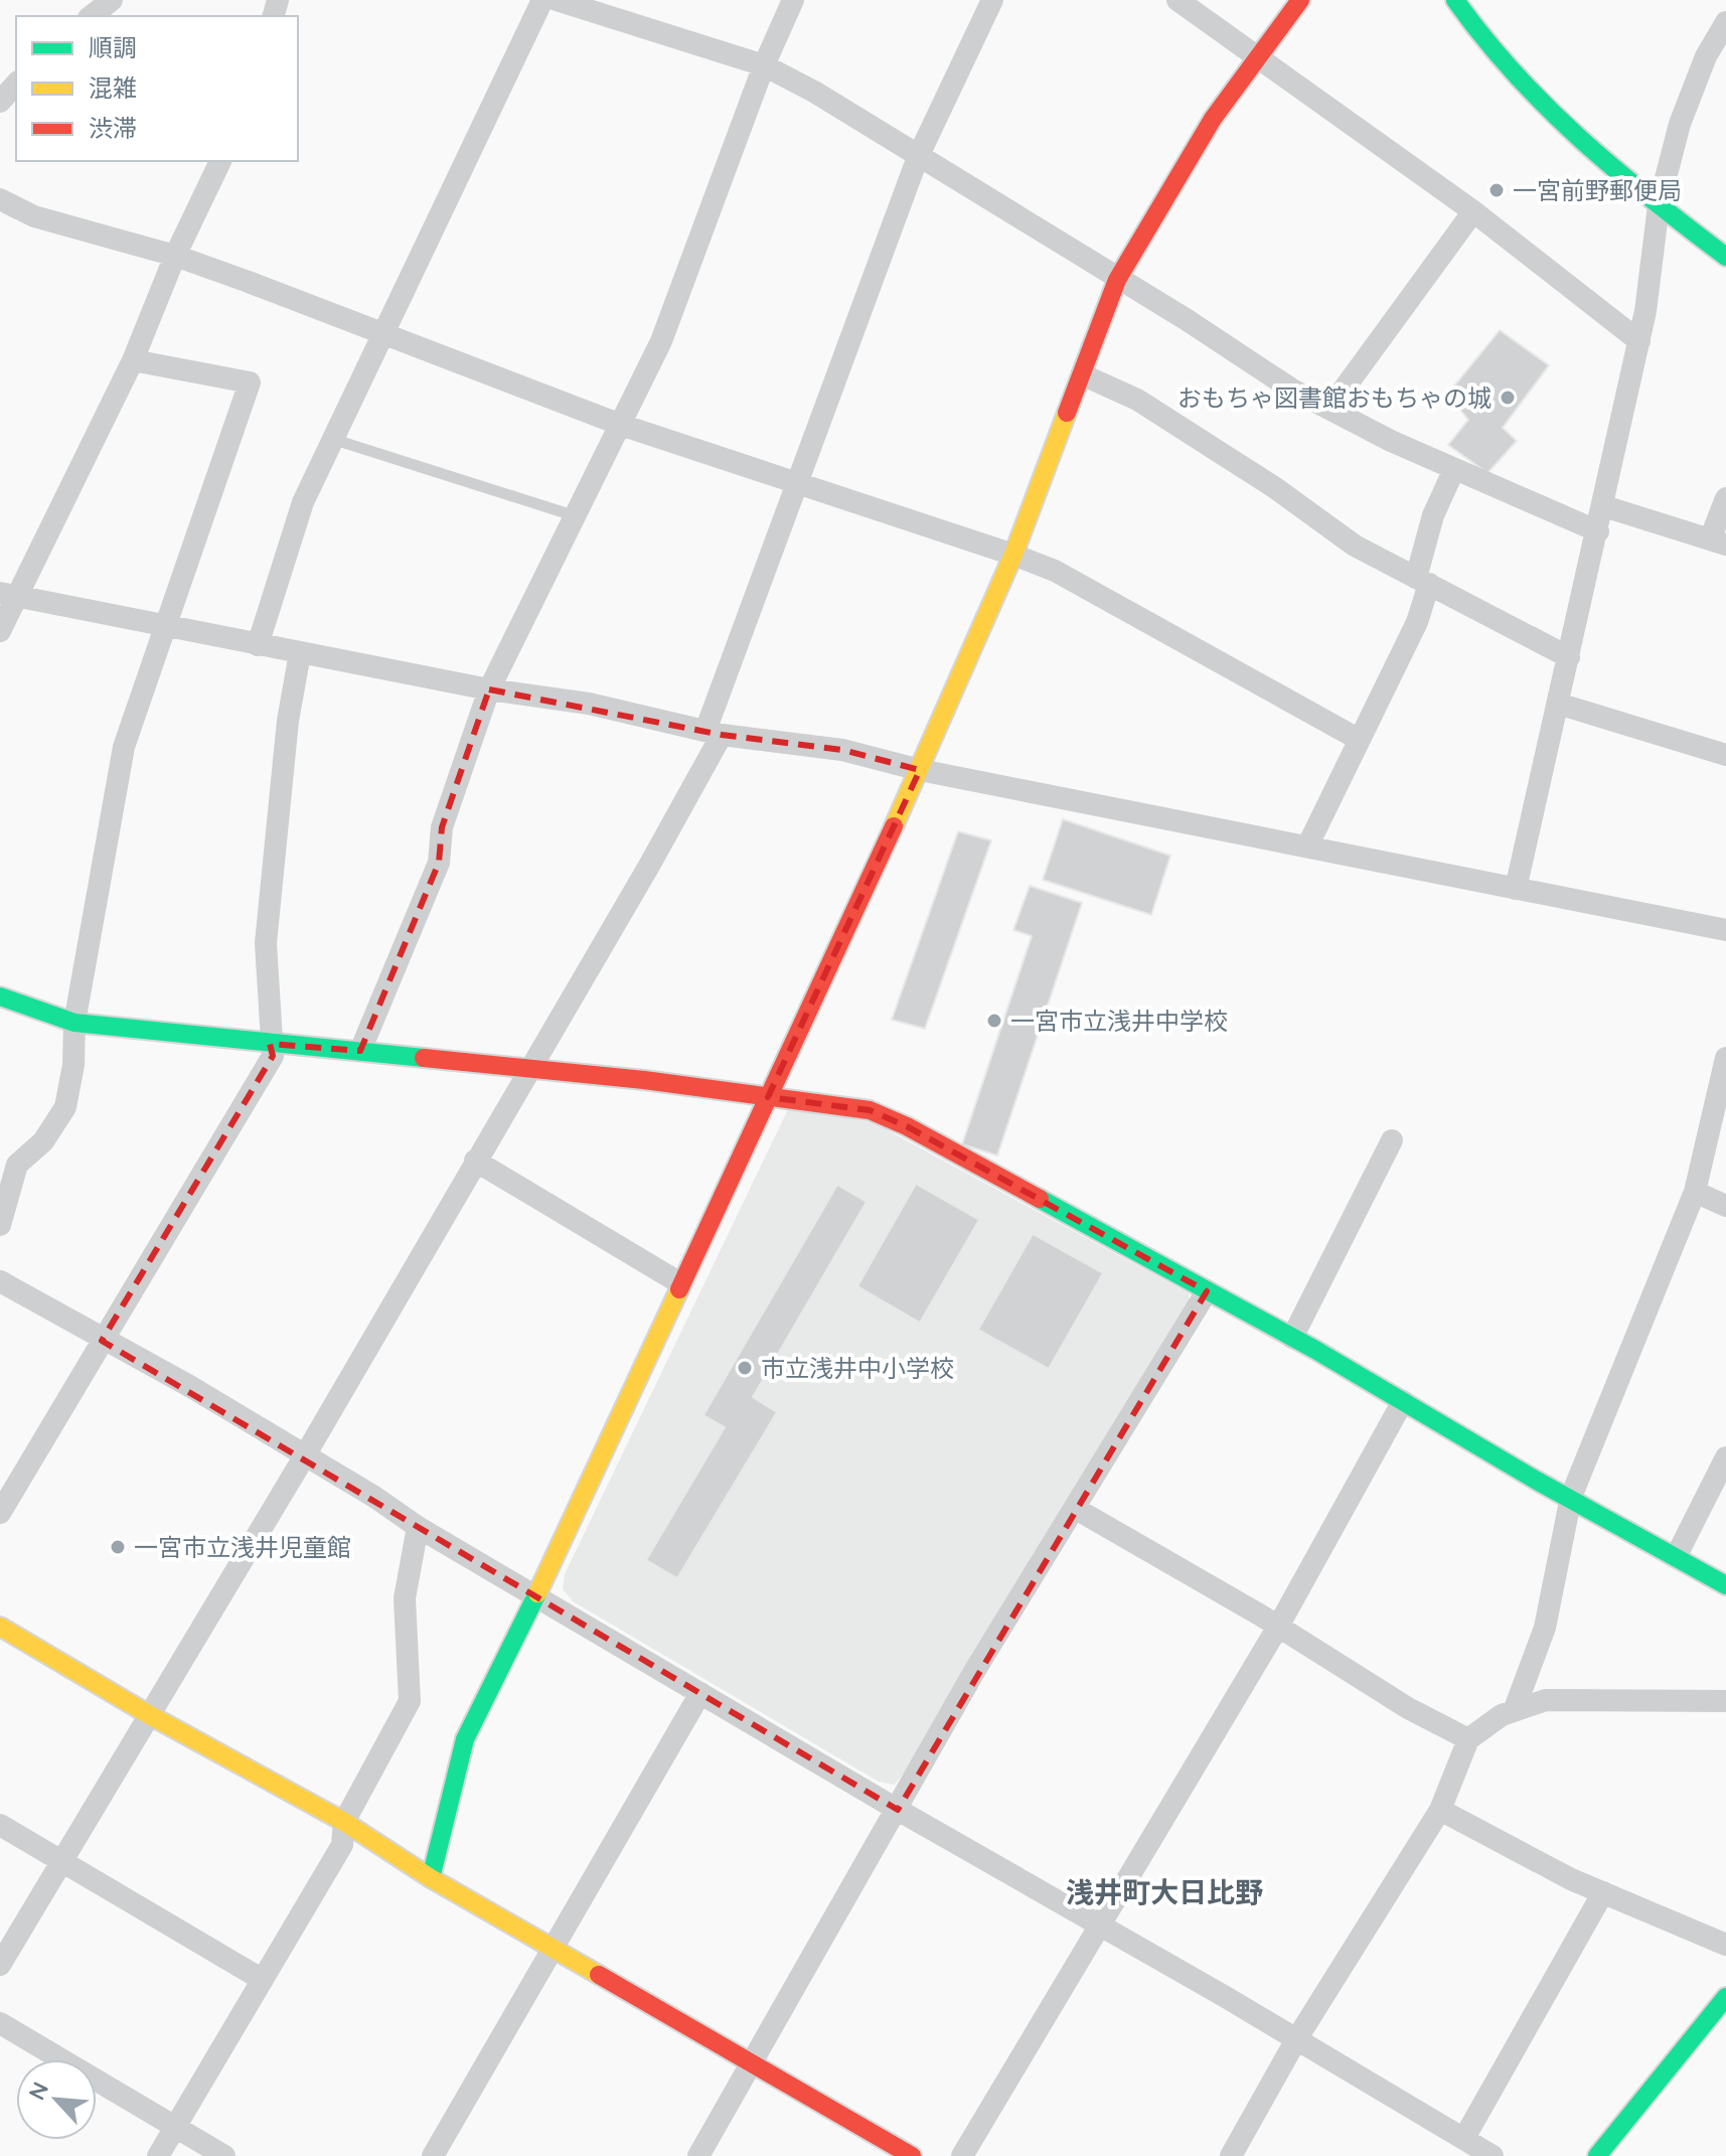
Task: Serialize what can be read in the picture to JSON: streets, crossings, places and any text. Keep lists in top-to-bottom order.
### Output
{
  "districts": ["浅井町大日比野"],
  "places": [
    "一宮前野郵便局",
    "おもちゃ図書館おもちゃの城",
    "一宮市立浅井中学校",
    "市立浅井中小学校",
    "一宮市立浅井児童館"
  ],
  "legend": ["順調", "混雑", "渋滞"],
  "north": "top left"
}
